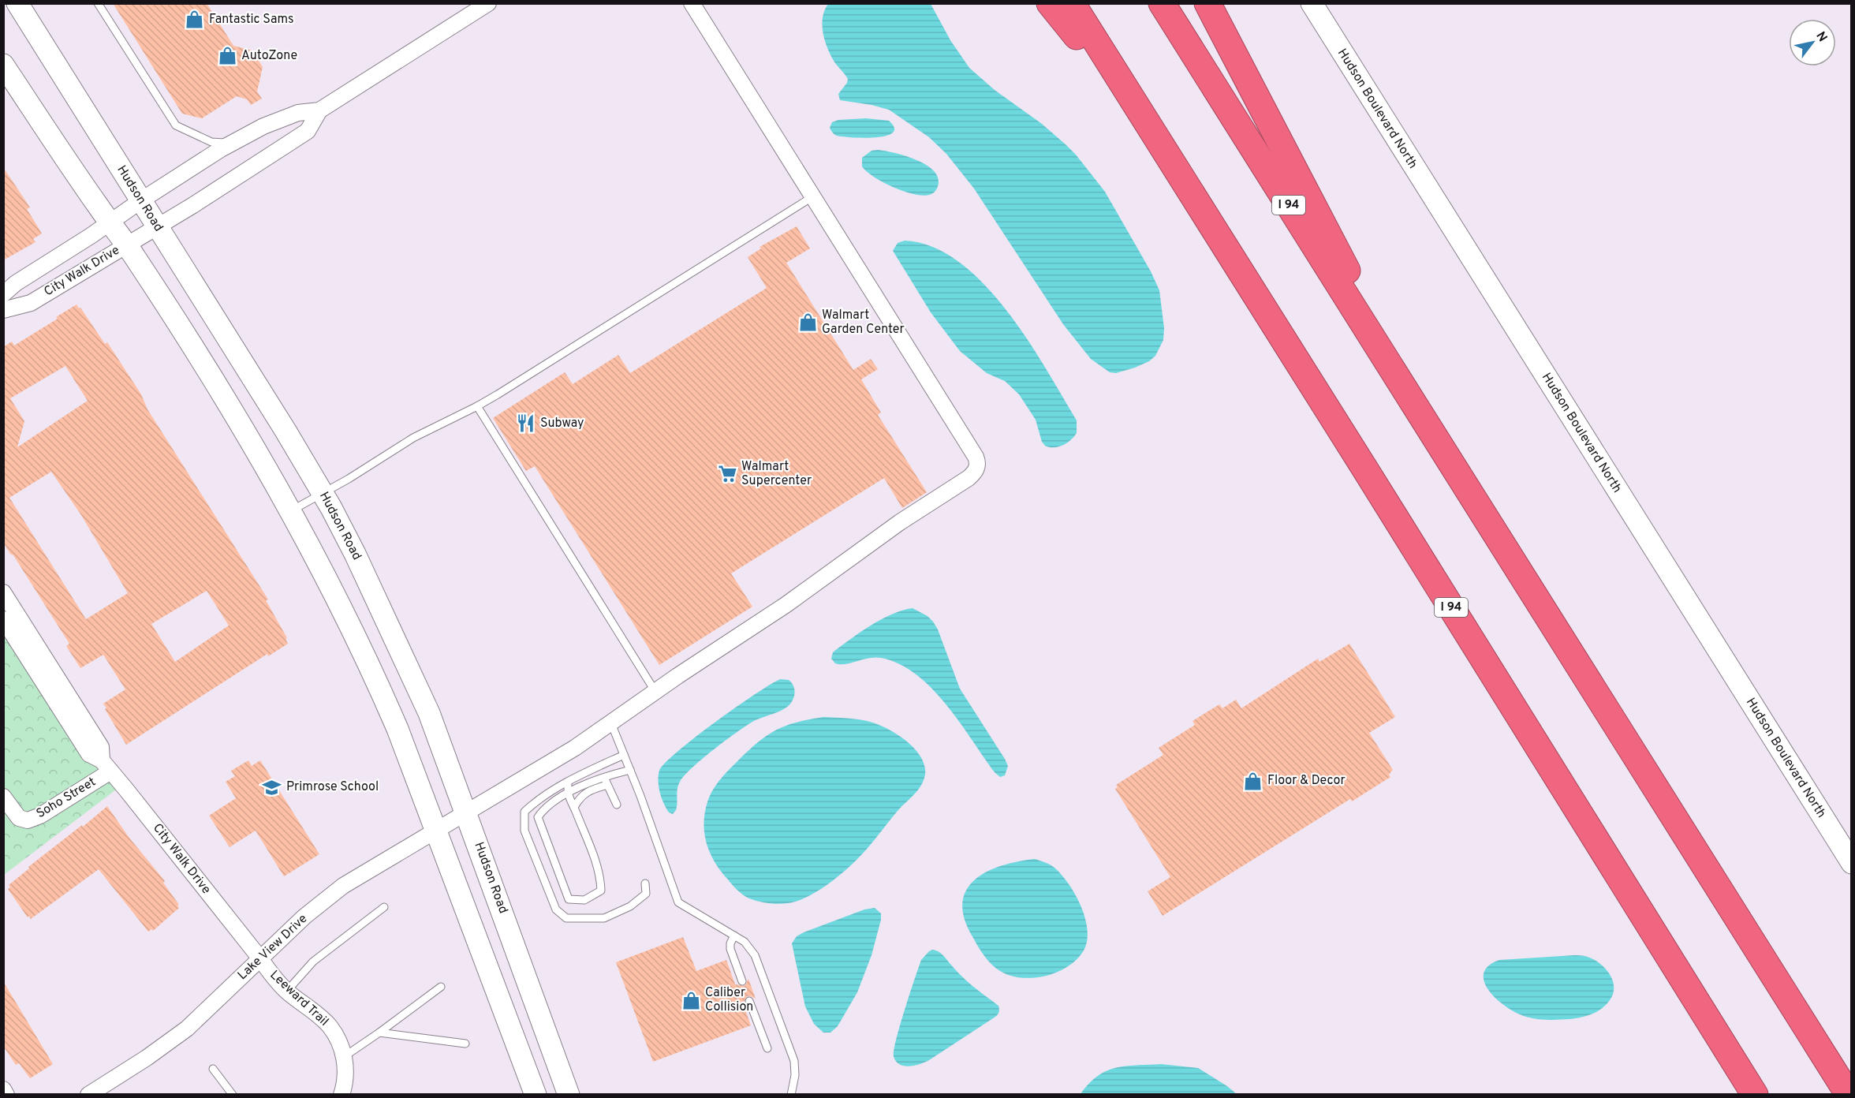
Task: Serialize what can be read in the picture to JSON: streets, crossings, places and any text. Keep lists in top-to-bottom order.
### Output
{
  "streets": {
    "highway": ["I 94"],
    "street": [
      "Hudson Boulevard North",
      "Hudson Road",
      "City Walk Drive",
      "Soho Street",
      "Lake View Drive",
      "Leeward Trail"
    ]
  },
  "crossings": [
    ["Hudson Road", "City Walk Drive"],
    ["Hudson Road", "Lake View Drive"],
    ["City Walk Drive", "Soho Street"],
    ["City Walk Drive", "Lake View Drive"],
    ["City Walk Drive", "Leeward Trail"],
    ["Lake View Drive", "Leeward Trail"]
  ],
  "places": {
    "shop": [
      "Fantastic Sams",
      "AutoZone",
      "Walmart Garden Center",
      "Floor & Decor",
      "Caliber Collision"
    ],
    "restaurant": ["Subway"],
    "supermarket": ["Walmart Supercenter"],
    "school or university": ["Primrose School"]
  },
  "north": "top right"
}
